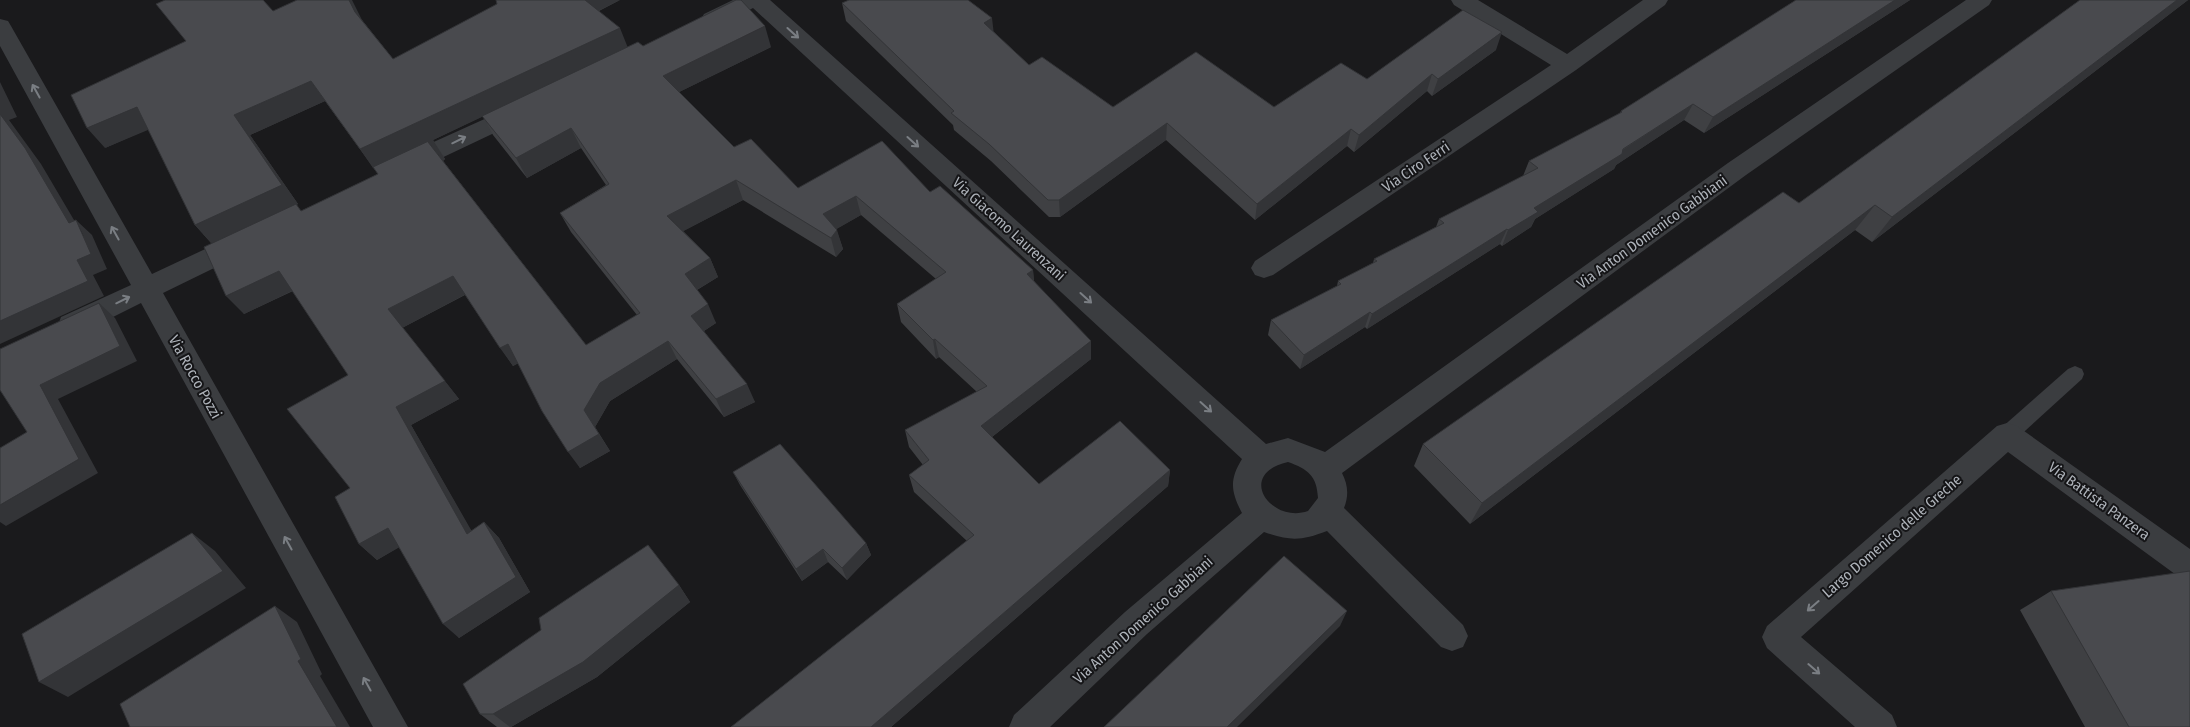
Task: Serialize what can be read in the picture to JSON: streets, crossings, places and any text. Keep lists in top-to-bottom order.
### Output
{
  "streets": {
    "street": [
      "Via Ciro Ferri",
      "Via Giacomo Laurenzani",
      "Via Anton Domenico Gabbiani",
      "Via Rocco Pozzi",
      "Via Battista Panzera",
      "Largo Domenico delle Greche"
    ]
  },
  "crossings": [
    ["Via Giacomo Laurenzani", "Via Anton Domenico Gabbiani"],
    ["Via Battista Panzera", "Largo Domenico delle Greche"]
  ],
  "one_way": ["Via Giacomo Laurenzani", "Via Rocco Pozzi"]
}
